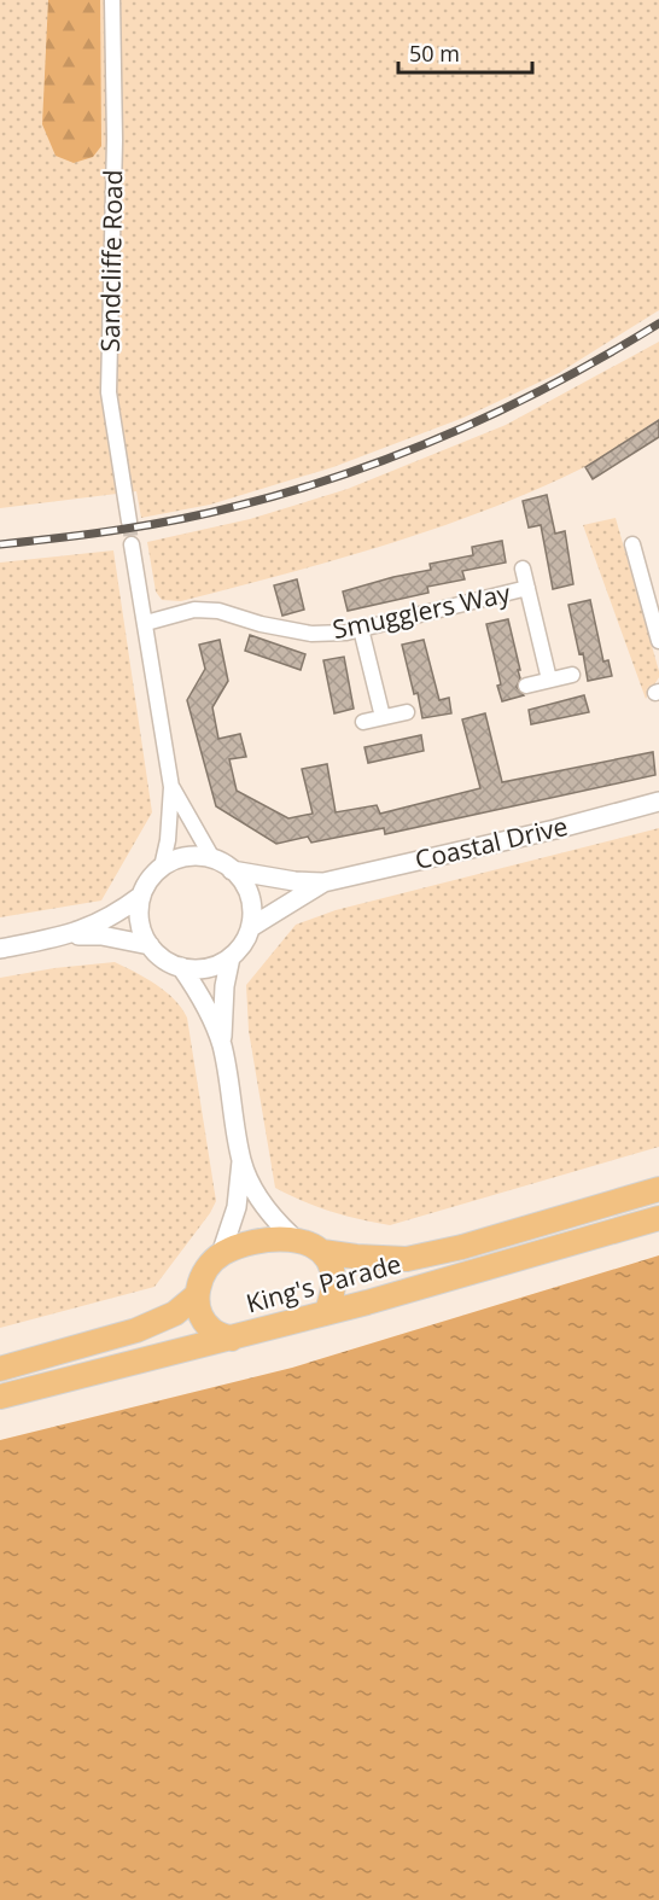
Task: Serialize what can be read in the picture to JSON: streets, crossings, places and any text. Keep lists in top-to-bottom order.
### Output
{
  "streets": {
    "main road": ["King's Parade"],
    "street": ["Sandcliffe Road", "Smugglers Way", "Coastal Drive"]
  },
  "scale_bar": "50 m"
}
